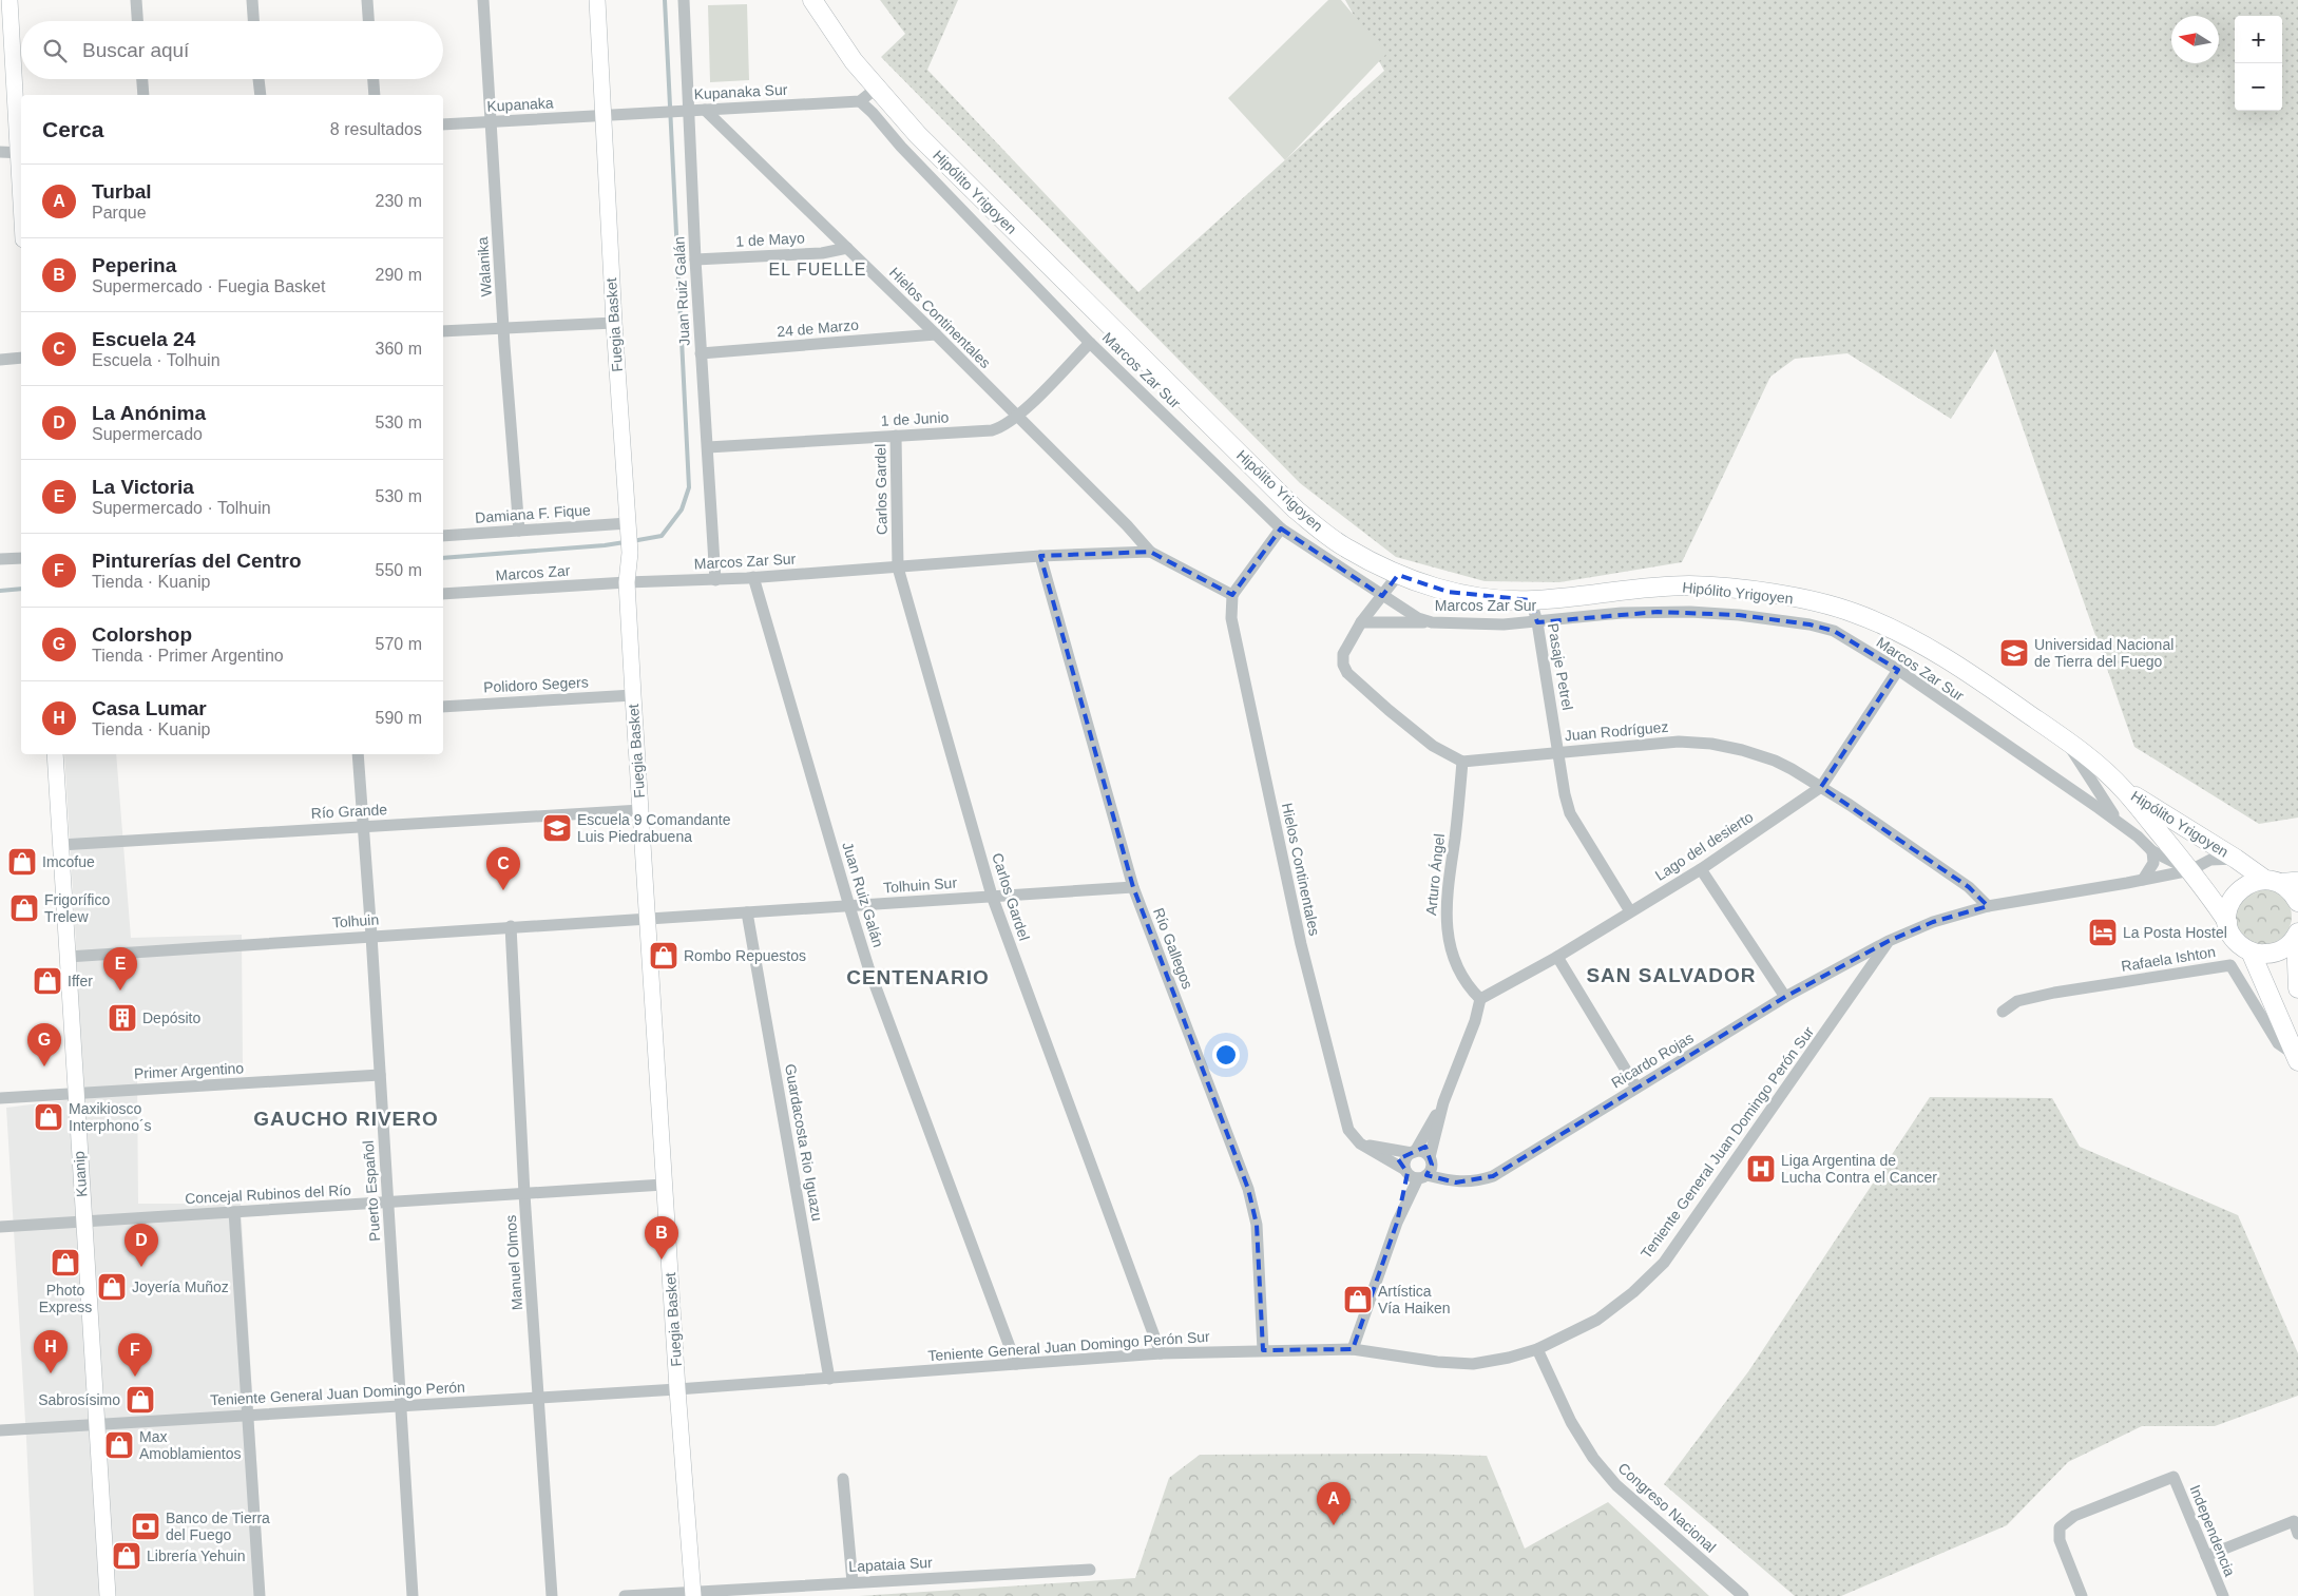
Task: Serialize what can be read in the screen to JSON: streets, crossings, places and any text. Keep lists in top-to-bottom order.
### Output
{
  "streets": {
    "main road": ["Hipólito Yrigoyen", "Fuegia Basket", "Kuanip"],
    "street": [
      "Kupanaka Sur",
      "Kupanaka",
      "1 de Mayo",
      "Walanika",
      "Juan Ruiz Galán",
      "Hielos Continentales",
      "24 de Marzo",
      "Marcos Zar Sur",
      "1 de Junio",
      "Carlos Gardel",
      "Damiana F. Fique",
      "Marcos Zar",
      "Pasaje Petrel",
      "Polidoro Segers",
      "Juan Rodríguez",
      "Río Grande",
      "Lago del desierto",
      "Arturo Ángel",
      "Tolhuin Sur",
      "Tolhuin",
      "Río Gallegos",
      "Rafaela Ishton",
      "Ricardo Rojas",
      "Primer Argentino",
      "Guardacosta Rio Iguazu",
      "Teniente General Juan Domingo Perón Sur",
      "Puerto Español",
      "Concejal Rubinos del Río",
      "Manuel Olmos",
      "Teniente General Juan Domingo Perón",
      "Congreso Nacional",
      "Independencia",
      "Lapataia Sur"
    ]
  },
  "crossings": [
    ["Kupanaka Sur", "Kupanaka"],
    ["Kupanaka Sur", "Juan Ruiz Galán"],
    ["Kupanaka Sur", "Hielos Continentales"],
    ["Kupanaka Sur", "Fuegia Basket"],
    ["Kupanaka Sur", "Marcos Zar Sur"],
    ["Kupanaka", "Walanika"],
    ["Kupanaka", "Fuegia Basket"],
    ["Hipólito Yrigoyen", "Marcos Zar Sur"],
    ["Hipólito Yrigoyen", "Pasaje Petrel"],
    ["1 de Mayo", "Juan Ruiz Galán"],
    ["1 de Mayo", "Hielos Continentales"],
    ["Walanika", "Damiana F. Fique"],
    ["Juan Ruiz Galán", "24 de Marzo"],
    ["Juan Ruiz Galán", "Marcos Zar Sur"],
    ["Juan Ruiz Galán", "1 de Junio"],
    ["Juan Ruiz Galán", "Tolhuin Sur"],
    ["Juan Ruiz Galán", "Teniente General Juan Domingo Perón Sur"],
    ["Hielos Continentales", "24 de Marzo"],
    ["Hielos Continentales", "Marcos Zar Sur"],
    ["Hielos Continentales", "1 de Junio"],
    ["Hielos Continentales", "Ricardo Rojas"],
    ["Fuegia Basket", "Marcos Zar Sur"],
    ["Fuegia Basket", "Damiana F. Fique"],
    ["Fuegia Basket", "Marcos Zar"],
    ["Fuegia Basket", "Polidoro Segers"],
    ["Fuegia Basket", "Río Grande"],
    ["Fuegia Basket", "Tolhuin Sur"],
    ["Fuegia Basket", "Tolhuin"],
    ["Fuegia Basket", "Teniente General Juan Domingo Perón Sur"],
    ["Fuegia Basket", "Concejal Rubinos del Río"],
    ["Fuegia Basket", "Teniente General Juan Domingo Perón"],
    ["Fuegia Basket", "Lapataia Sur"],
    ["Marcos Zar Sur", "1 de Junio"],
    ["Marcos Zar Sur", "Carlos Gardel"],
    ["Marcos Zar Sur", "Marcos Zar"],
    ["Marcos Zar Sur", "Pasaje Petrel"],
    ["Marcos Zar Sur", "Lago del desierto"],
    ["Marcos Zar Sur", "Río Gallegos"],
    ["1 de Junio", "Carlos Gardel"],
    ["Carlos Gardel", "Tolhuin Sur"],
    ["Carlos Gardel", "Teniente General Juan Domingo Perón Sur"],
    ["Pasaje Petrel", "Juan Rodríguez"],
    ["Pasaje Petrel", "Lago del desierto"],
    ["Juan Rodríguez", "Lago del desierto"],
    ["Juan Rodríguez", "Arturo Ángel"],
    ["Río Grande", "Kuanip"],
    ["Río Grande", "Puerto Español"],
    ["Lago del desierto", "Arturo Ángel"],
    ["Tolhuin Sur", "Tolhuin"],
    ["Tolhuin Sur", "Río Gallegos"],
    ["Tolhuin Sur", "Guardacosta Rio Iguazu"],
    ["Tolhuin", "Kuanip"],
    ["Tolhuin", "Puerto Español"],
    ["Tolhuin", "Manuel Olmos"],
    ["Río Gallegos", "Teniente General Juan Domingo Perón Sur"],
    ["Ricardo Rojas", "Teniente General Juan Domingo Perón Sur"],
    ["Primer Argentino", "Kuanip"],
    ["Primer Argentino", "Puerto Español"],
    ["Guardacosta Rio Iguazu", "Teniente General Juan Domingo Perón Sur"],
    ["Teniente General Juan Domingo Perón Sur", "Teniente General Juan Domingo Perón"],
    ["Teniente General Juan Domingo Perón Sur", "Congreso Nacional"],
    ["Kuanip", "Concejal Rubinos del Río"],
    ["Kuanip", "Teniente General Juan Domingo Perón"],
    ["Puerto Español", "Concejal Rubinos del Río"],
    ["Puerto Español", "Teniente General Juan Domingo Perón"],
    ["Concejal Rubinos del Río", "Manuel Olmos"],
    ["Manuel Olmos", "Teniente General Juan Domingo Perón"]
  ],
  "districts": [
    "EL FUELLE",
    "SAN SALVADOR",
    "CENTENARIO",
    "GAUCHO RIVERO"
  ],
  "places": {
    "school or university": ["Universidad Nacional de Tierra del Fuego", "Escuela 9 Comandante Luis Piedrabuena"],
    "shop": [
      "Imcofue",
      "Frigorífico Trelew",
      "Rombo Repuestos",
      "Iffer",
      "Maxikiosco Interphono´s",
      "Photo Express",
      "Joyería Muñoz",
      "Artística Vía Haiken",
      "Sabrosísimo",
      "Max Amoblamientos",
      "Librería Yehuin"
    ],
    "hotel": ["La Posta Hostel"],
    "building": ["Depósito"],
    "hospital": ["Liga Argentina de Lucha Contra el Cancer"],
    "bank": ["Banco de Tierra del Fuego"]
  },
  "north": "left",
  "page": {
    "map_buttons": ["+", "−"],
    "search": "Buscar aquí",
    "heading": ["Cerca", "8 resultados"],
    "list": [
      {
        "mark": "A",
        "name": "Turbal",
        "note": "Parque",
        "value": "230 m"
      },
      {
        "mark": "B",
        "name": "Peperina",
        "note": "Supermercado · Fuegia Basket",
        "value": "290 m"
      },
      {
        "mark": "C",
        "name": "Escuela 24",
        "note": "Escuela · Tolhuin",
        "value": "360 m"
      },
      {
        "mark": "D",
        "name": "La Anónima",
        "note": "Supermercado",
        "value": "530 m"
      },
      {
        "mark": "E",
        "name": "La Victoria",
        "note": "Supermercado · Tolhuin",
        "value": "530 m"
      },
      {
        "mark": "F",
        "name": "Pinturerías del Centro",
        "note": "Tienda · Kuanip",
        "value": "550 m"
      },
      {
        "mark": "G",
        "name": "Colorshop",
        "note": "Tienda · Primer Argentino",
        "value": "570 m"
      },
      {
        "mark": "H",
        "name": "Casa Lumar",
        "note": "Tienda · Kuanip",
        "value": "590 m"
      }
    ],
    "pins": [
      "C",
      "E",
      "G",
      "B",
      "D",
      "H",
      "F",
      "A"
    ]
  }
}
